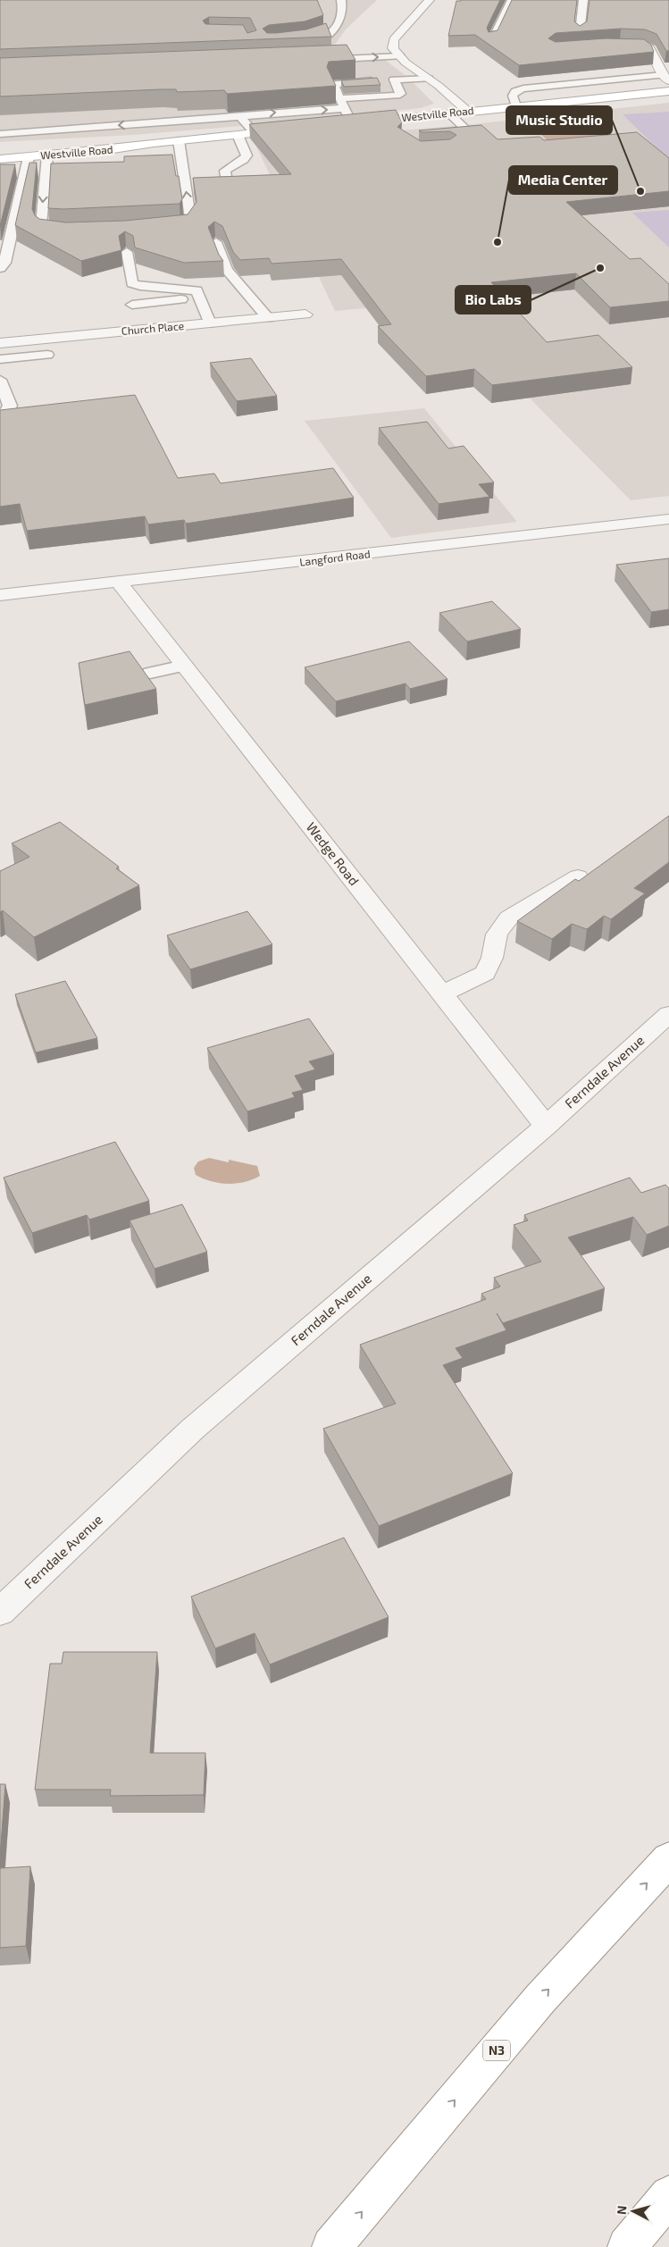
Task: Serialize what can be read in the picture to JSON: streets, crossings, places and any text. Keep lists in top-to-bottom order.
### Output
{
  "streets": {
    "main road": ["Westville Road", "N3"],
    "street": [
      "Church Place",
      "Langford Road",
      "Wedge Road",
      "Ferndale Avenue"
    ]
  },
  "crossings": [
    ["Langford Road", "Wedge Road"],
    ["Wedge Road", "Ferndale Avenue"]
  ],
  "places": ["Music Studio", "Media Center", "Bio Labs"],
  "north": "left"
}
